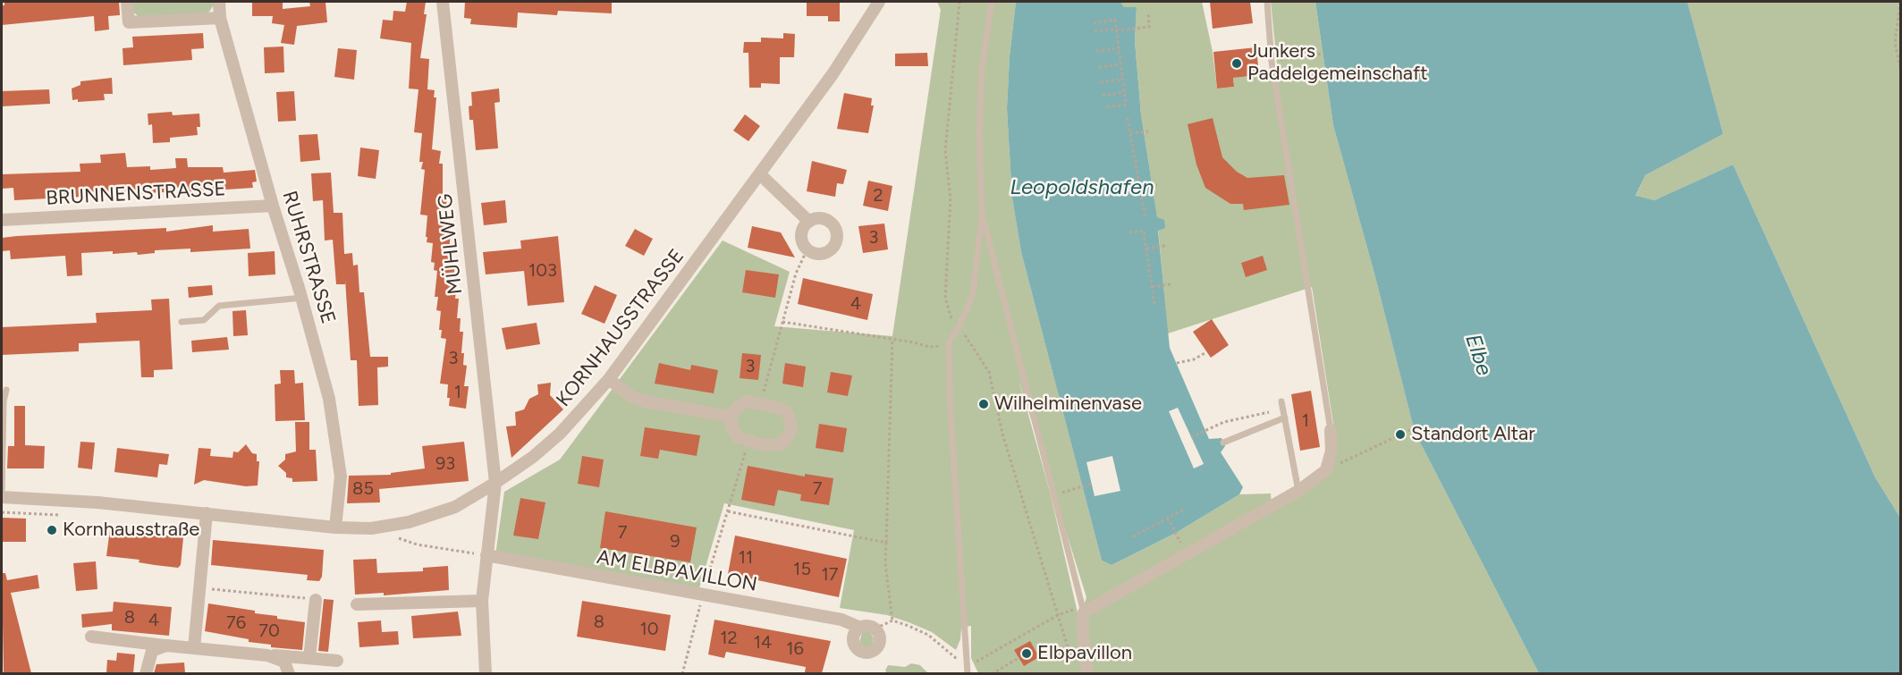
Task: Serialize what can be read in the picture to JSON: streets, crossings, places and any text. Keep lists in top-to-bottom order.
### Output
{
  "streets": {
    "street": [
      "BRUNNENSTRASSE",
      "MÜHLWEG",
      "RUHRSTRASSE",
      "KORNHAUSSTRASSE",
      "AM ELBPAVILLON"
    ]
  },
  "crossings": [
    ["BRUNNENSTRASSE", "RUHRSTRASSE"],
    ["MÜHLWEG", "KORNHAUSSTRASSE"],
    ["MÜHLWEG", "AM ELBPAVILLON"],
    ["RUHRSTRASSE", "KORNHAUSSTRASSE"]
  ],
  "water": ["Leopoldshafen", "Elbe"],
  "places": [
    "Junkers Paddelgemeinschaft",
    "Wilhelminenvase",
    "Standort Altar",
    "Kornhausstraße",
    "Elbpavillon"
  ],
  "house_numbers": [
    "2",
    "3",
    "103",
    "4",
    "3",
    "3",
    "1",
    "1",
    "93",
    "85",
    "7",
    "7",
    "9",
    "11",
    "15",
    "17",
    "8",
    "4",
    "8",
    "76",
    "10",
    "70",
    "12",
    "14",
    "16"
  ]
}
